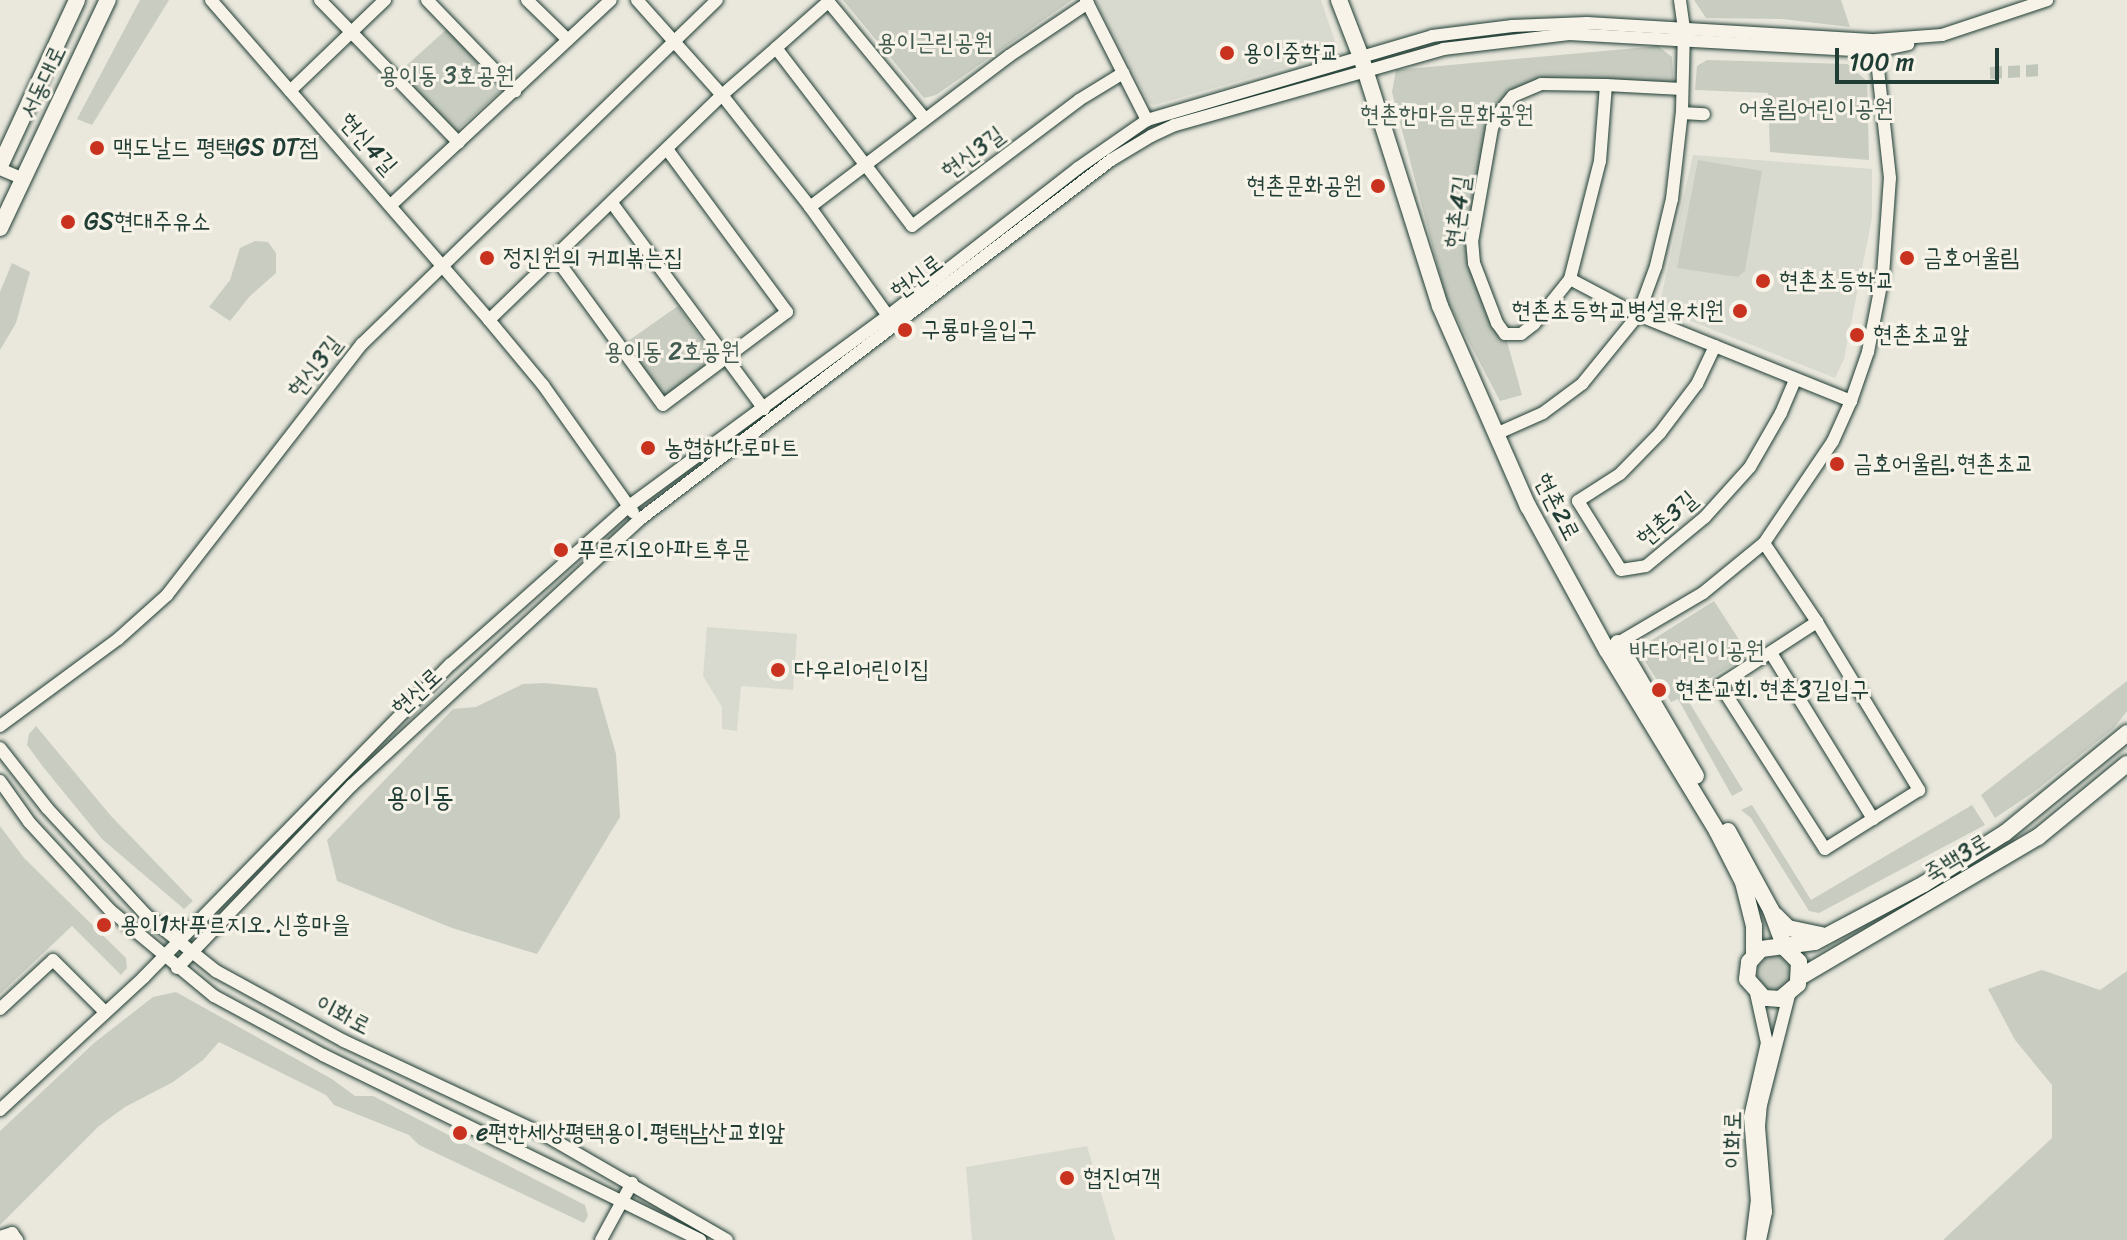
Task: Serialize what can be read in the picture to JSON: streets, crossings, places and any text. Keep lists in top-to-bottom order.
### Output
{
  "streets": {
    "main road": ["서동대로", "현촌2로", "죽백3로"],
    "street": [
      "현신4길",
      "현신3길",
      "현촌4길",
      "현신로",
      "현촌3길",
      "이화로"
    ]
  },
  "crossings": [
    ["현신4길", "현신3길"],
    ["현신4길", "현신로"],
    ["현신로", "현촌2로"],
    ["현신로", "이화로"],
    ["현촌2로", "죽백3로"],
    ["현촌2로", "이화로"],
    ["죽백3로", "이화로"]
  ],
  "districts": ["용이동"],
  "parks": [
    "용이근린공원",
    "용이동 3호공원",
    "어울림어린이공원",
    "현촌한마음문화공원",
    "용이동 2호공원",
    "바다어린이공원"
  ],
  "places": [
    "용이중학교",
    "맥도날드 평택GS DT점",
    "현촌문화공원",
    "GS현대주유소",
    "정진원의 커피볶는집",
    "금호어울림",
    "현촌초등학교",
    "현촌초등학교병설유치원",
    "구룡마을입구",
    "현촌초교앞",
    "농협하나로마트",
    "금호어울림.현촌초교",
    "푸르지오아파트후문",
    "다우리어린이집",
    "현촌교회.현촌3길입구",
    "용이1차푸르지오.신흥마을",
    "e편한세상평택용이.평택남산교회앞",
    "협진여객"
  ],
  "scale_bar": "100 m"
}
